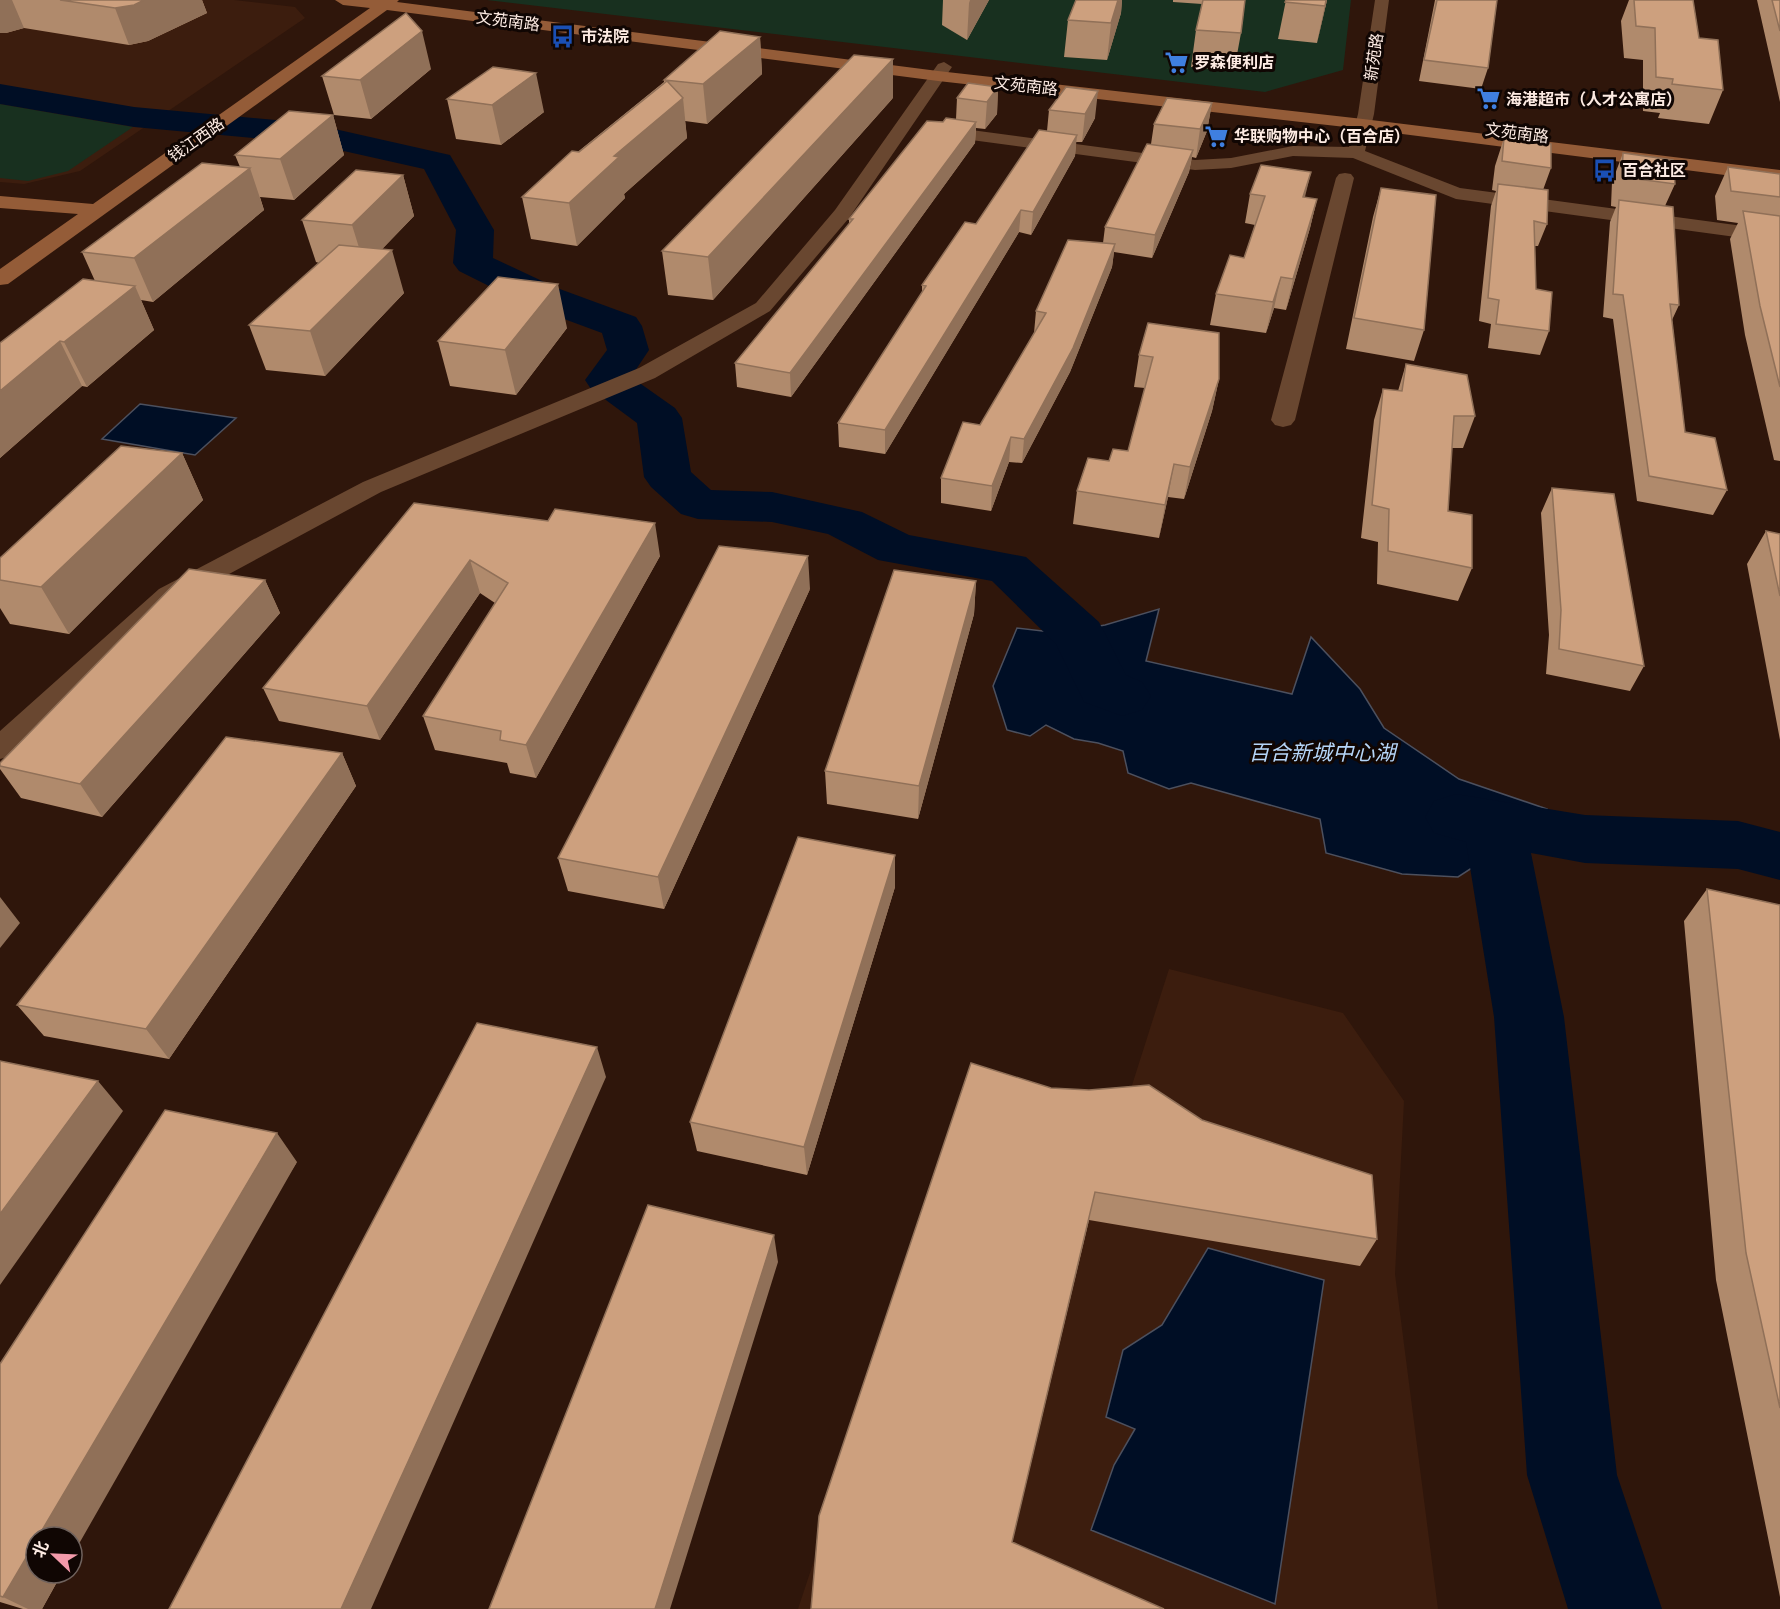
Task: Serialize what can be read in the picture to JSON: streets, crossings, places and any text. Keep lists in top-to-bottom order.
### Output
{
  "streets": {
    "main road": ["文苑南路", "钱江西路"],
    "street": ["新苑路"]
  },
  "crossings": [
    ["文苑南路", "新苑路"],
    ["文苑南路", "钱江西路"]
  ],
  "water": ["百合新城中心湖"],
  "places": {
    "bus stop": ["市法院", "百合社区"],
    "supermarket": ["罗森便利店", "海港超市（人才公寓店）", "华联购物中心（百合店）"]
  },
  "north": "top left"
}
